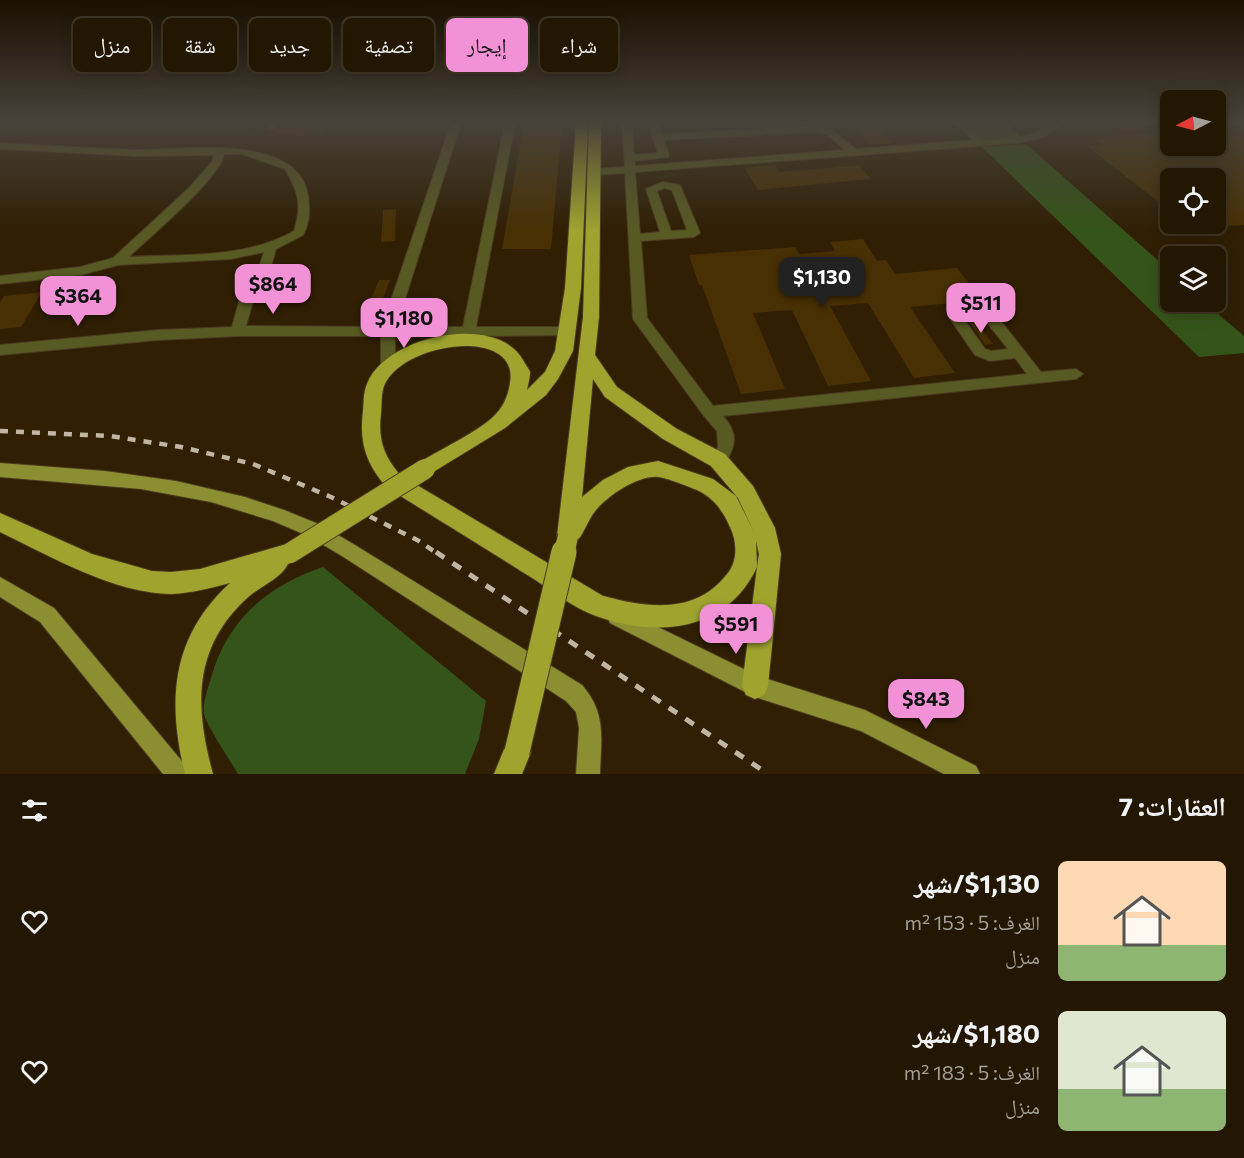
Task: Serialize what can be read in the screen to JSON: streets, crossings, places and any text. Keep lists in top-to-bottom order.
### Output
{
  "north": "left",
  "page": {
    "chip": [
      "شراء",
      "إيجار",
      "تصفية",
      "جديد",
      "شقة",
      "منزل"
    ],
    "price": [
      "$1,130",
      "$864",
      "$364",
      "$511",
      "$1,180",
      "$591",
      "$843"
    ],
    "heading": "العقارات: 7",
    "list": [
      {
        "name": "$1,130/شهر",
        "note": "الغرف: 5 · 153 m² · منزل"
      },
      {
        "name": "$1,180/شهر",
        "note": "الغرف: 5 · 183 m² · منزل"
      }
    ]
  }
}
